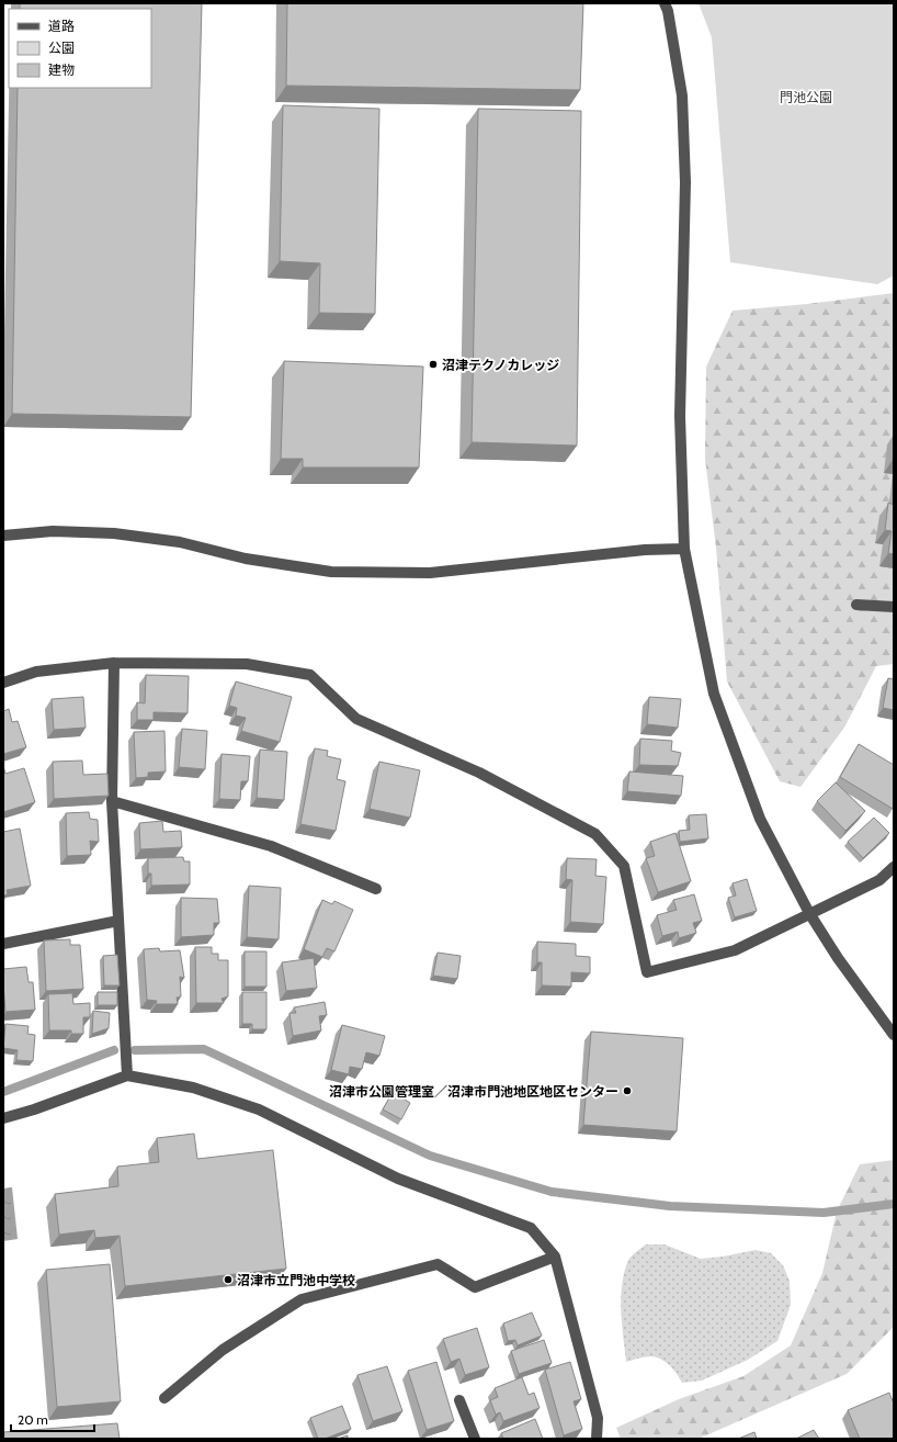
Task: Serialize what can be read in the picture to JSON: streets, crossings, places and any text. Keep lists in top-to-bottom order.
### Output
{
  "parks": ["門池公園"],
  "places": ["沼津テクノカレッジ", "沼津市公園管理室／沼津市門池地区地区センター", "沼津市立門池中学校"],
  "legend": ["道路", "公園", "建物"],
  "scale_bar": "20 m"
}
